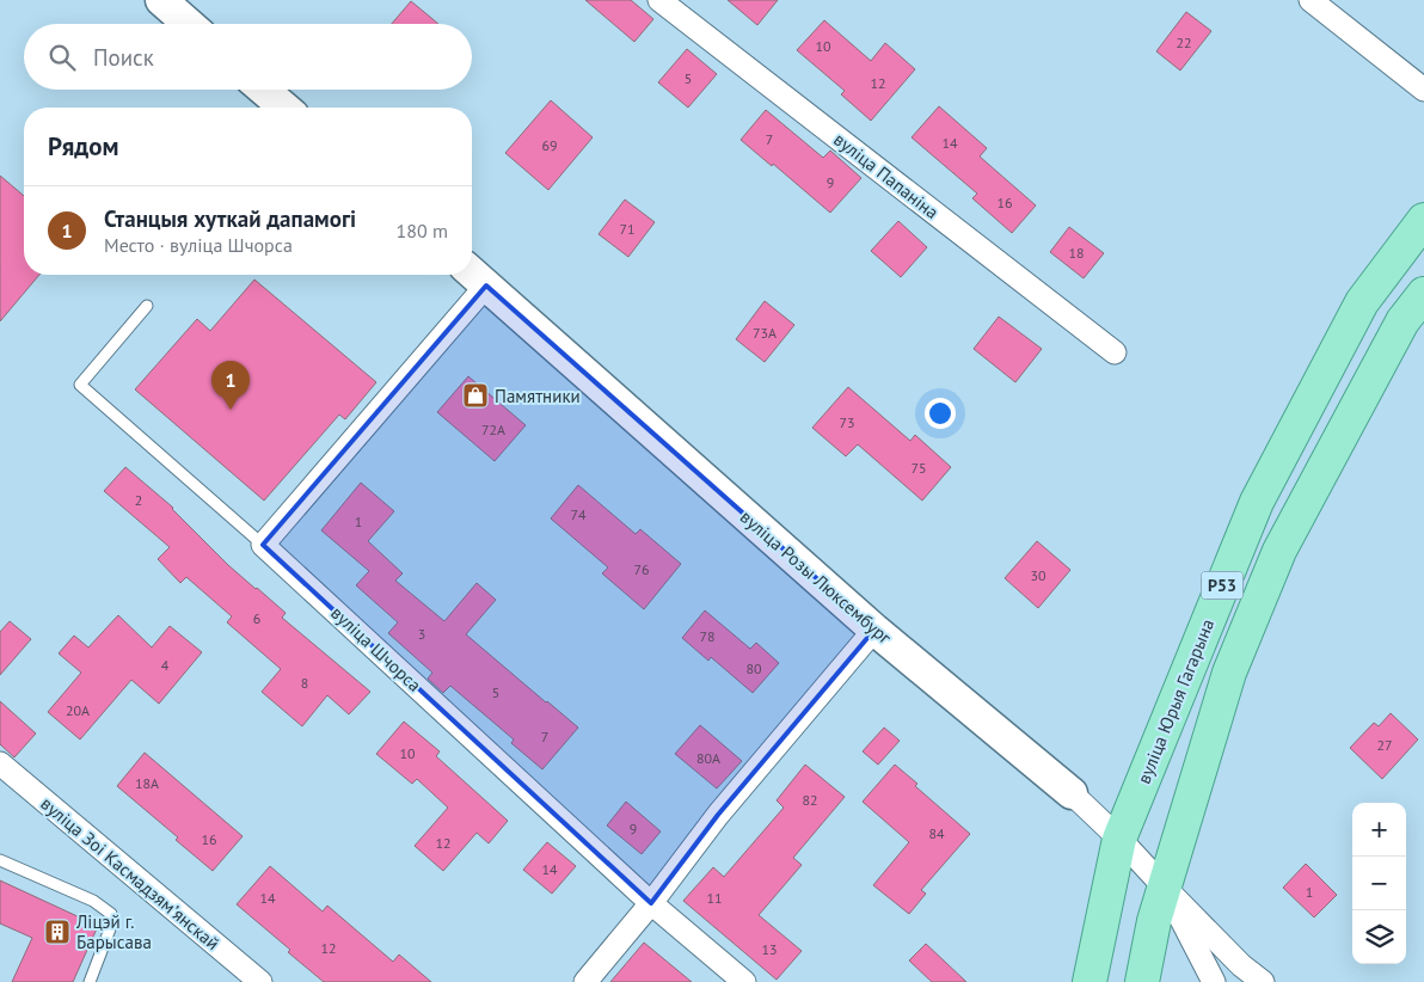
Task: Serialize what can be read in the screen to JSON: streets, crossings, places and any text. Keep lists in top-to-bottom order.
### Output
{
  "streets": {
    "main road": ["Р53", "вуліца Юрыя Гагарына"],
    "street": [
      "вуліца Папаніна",
      "вуліца Розы Люксембург",
      "вуліца Шчорса",
      "вуліца Зоі Касмадзямʼянскай"
    ]
  },
  "crossings": [
    ["вуліца Розы Люксембург", "Р53"],
    ["вуліца Розы Люксембург", "вуліца Юрыя Гагарына"]
  ],
  "places": {
    "shop": ["Памятники"],
    "building": ["Ліцэй г. Барысава"]
  },
  "house_numbers": [
    "22",
    "10",
    "5",
    "12",
    "7",
    "14",
    "69",
    "9",
    "16",
    "71",
    "18",
    "73А",
    "73",
    "72А",
    "75",
    "2",
    "74",
    "1",
    "76",
    "30",
    "6",
    "3",
    "78",
    "4",
    "80",
    "8",
    "5",
    "20А",
    "7",
    "27",
    "10",
    "80А",
    "18А",
    "82",
    "9",
    "84",
    "16",
    "12",
    "14",
    "1",
    "14",
    "11",
    "12",
    "13"
  ],
  "page": {
    "search": "Поиск",
    "heading": "Рядом",
    "list": [
      {
        "mark": "1",
        "name": "Станцыя хуткай дапамогі",
        "note": "Место · вуліца Шчорса",
        "value": "180 m"
      }
    ],
    "pins": "1",
    "map_buttons": ["+", "−"]
  }
}
